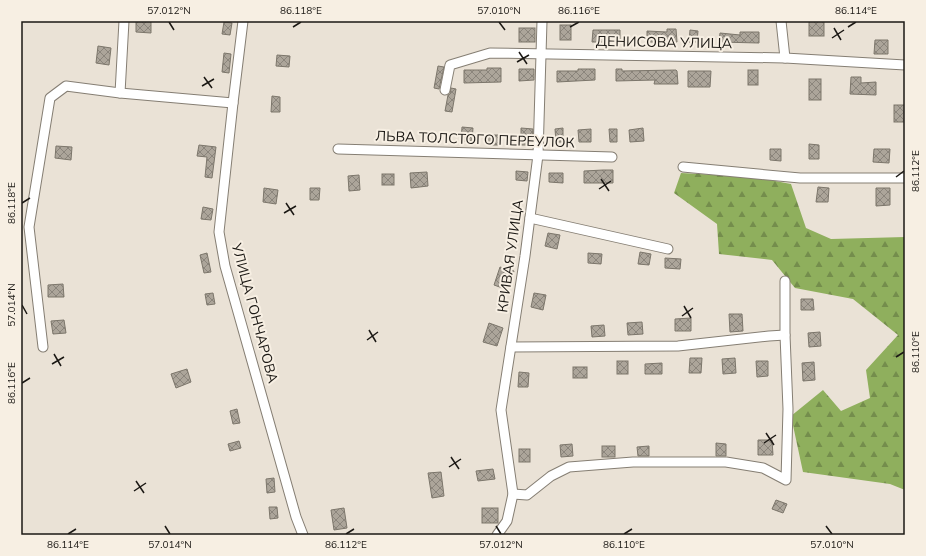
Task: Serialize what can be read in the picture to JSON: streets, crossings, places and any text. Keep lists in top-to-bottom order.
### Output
{
  "streets": {
    "street": [
      "ДЕНИСОВА УЛИЦА",
      "ЛЬВА ТОЛСТОГО ПЕРЕУЛОК",
      "КРИВАЯ УЛИЦА",
      "УЛИЦА ГОНЧАРОВА"
    ]
  },
  "crossings": [
    ["ДЕНИСОВА УЛИЦА", "КРИВАЯ УЛИЦА"],
    ["ЛЬВА ТОЛСТОГО ПЕРЕУЛОК", "КРИВАЯ УЛИЦА"]
  ],
  "coordinates": [
    "57.012°N",
    "86.118°E",
    "57.010°N",
    "86.116°E",
    "86.114°E",
    "86.112°E",
    "57.014°N",
    "86.110°E"
  ]
}
